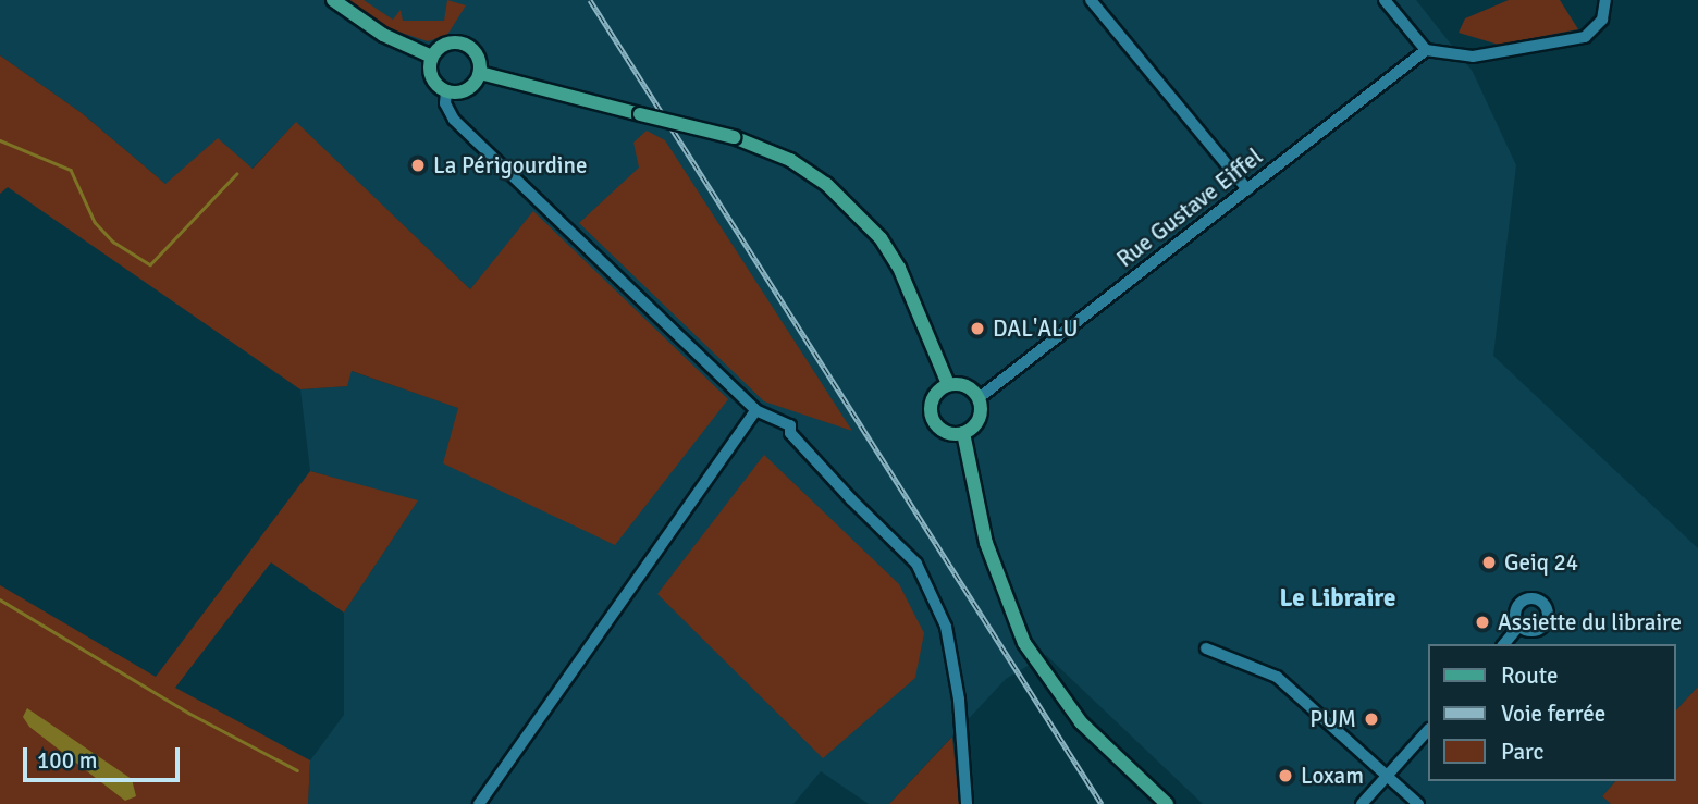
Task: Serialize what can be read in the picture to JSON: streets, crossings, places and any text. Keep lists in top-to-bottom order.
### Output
{
  "streets": {
    "street": ["Rue Gustave Eiffel"]
  },
  "districts": ["Le Libraire"],
  "places": [
    "La Périgourdine",
    "DAL'ALU",
    "Geiq 24",
    "Assiette du libraire",
    "PUM",
    "Loxam"
  ],
  "legend": ["Route", "Voie ferrée", "Parc"],
  "scale_bar": "100 m"
}
